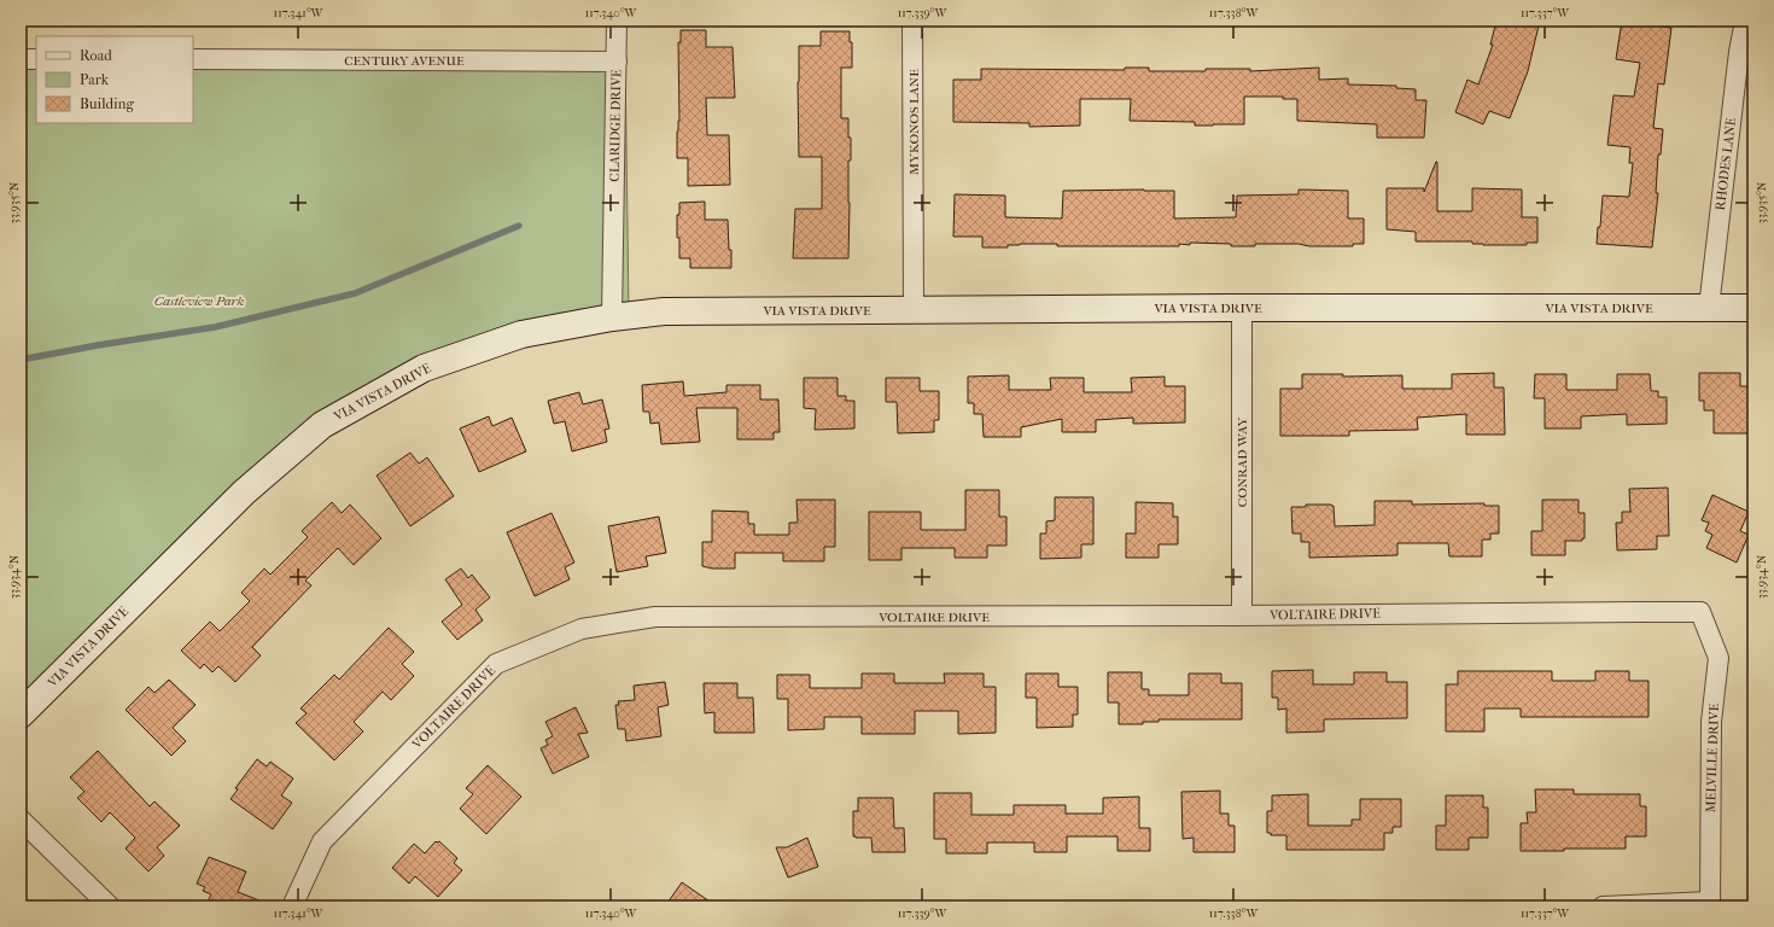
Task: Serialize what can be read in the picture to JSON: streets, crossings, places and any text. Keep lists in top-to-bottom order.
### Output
{
  "streets": {
    "street": [
      "CENTURY AVENUE",
      "MYKONOS LANE",
      "CLARIDGE DRIVE",
      "RHODES LANE",
      "VIA VISTA DRIVE",
      "CONRAD WAY",
      "VOLTAIRE DRIVE",
      "MELVILLE DRIVE"
    ]
  },
  "crossings": [
    ["CENTURY AVENUE", "CLARIDGE DRIVE"],
    ["MYKONOS LANE", "VIA VISTA DRIVE"],
    ["CLARIDGE DRIVE", "VIA VISTA DRIVE"],
    ["RHODES LANE", "VIA VISTA DRIVE"],
    ["VIA VISTA DRIVE", "CONRAD WAY"],
    ["CONRAD WAY", "VOLTAIRE DRIVE"],
    ["VOLTAIRE DRIVE", "MELVILLE DRIVE"]
  ],
  "parks": ["Castleview Park"],
  "legend": ["Road", "Park", "Building"],
  "coordinates": [
    "117.341°W",
    "117.340°W",
    "117.339°W",
    "117.338°W",
    "117.337°W",
    "33.935°N",
    "33.934°N"
  ]
}
